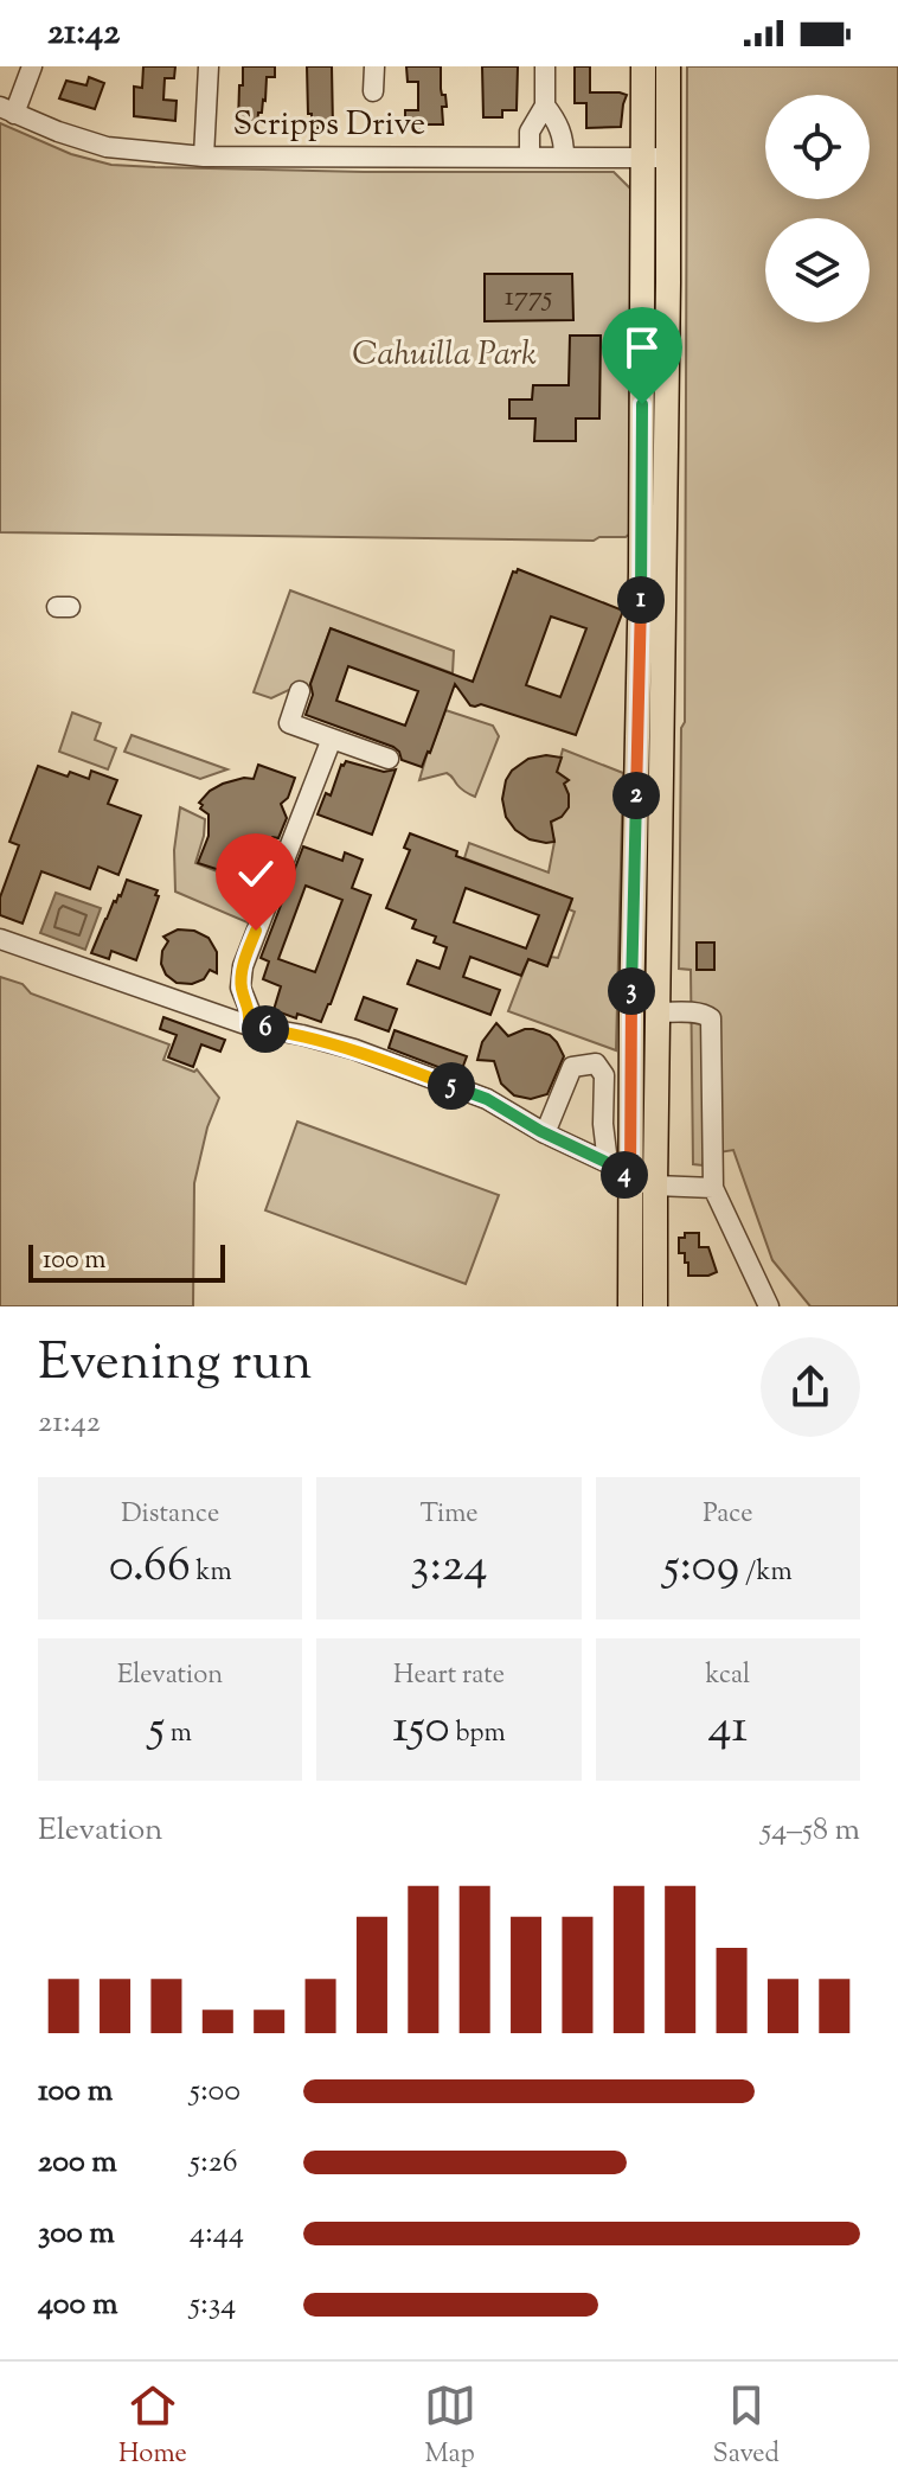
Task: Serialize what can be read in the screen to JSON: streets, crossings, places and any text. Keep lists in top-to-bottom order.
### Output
{
  "streets": {
    "street": ["Scripps Drive"]
  },
  "parks": ["Cahuilla Park"],
  "house_numbers": ["1775"],
  "scale_bar": "100 m",
  "page": {
    "status": "21:42",
    "pins": [
      "1",
      "2",
      "3",
      "6",
      "5",
      "4"
    ],
    "scale": "100 m",
    "heading": ["Evening run", "21:42"],
    "stats": [
      ["Distance", "0.66 km"],
      ["Time", "3:24"],
      ["Pace", "5:09 /km"],
      ["Elevation", "5 m"],
      ["Heart rate", "150 bpm"],
      ["kcal", "41"]
    ],
    "chart": ["Elevation", "54–58 m"],
    "list": [
      {
        "name": "100 m",
        "note": "5:00"
      },
      {
        "name": "200 m",
        "note": "5:26"
      },
      {
        "name": "300 m",
        "note": "4:44"
      },
      {
        "name": "400 m",
        "note": "5:34"
      }
    ],
    "tabs": ["Home", "Map", "Saved"]
  }
}
